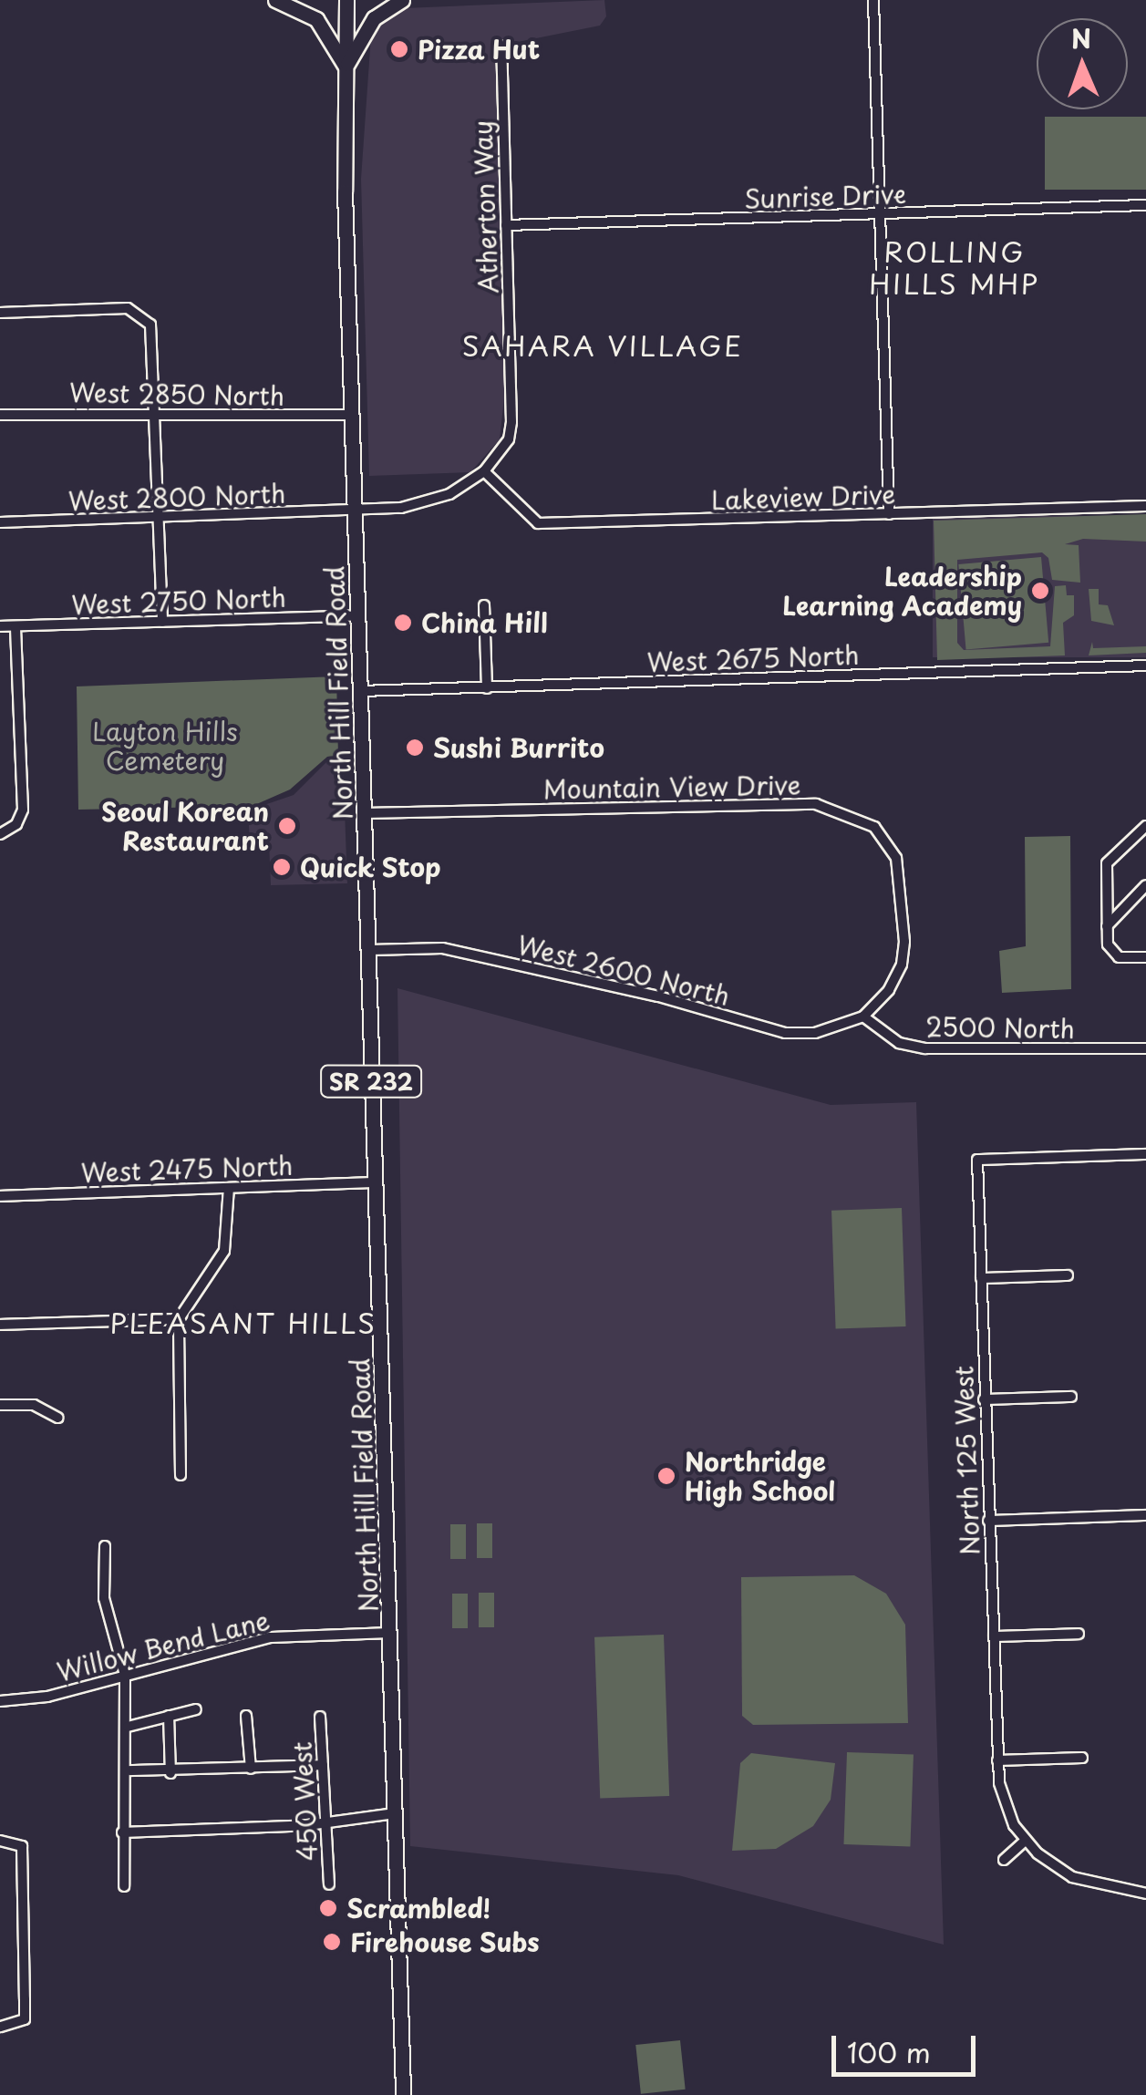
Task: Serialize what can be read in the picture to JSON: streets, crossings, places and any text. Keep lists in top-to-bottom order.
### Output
{
  "streets": {
    "main road": ["North Hill Field Road", "SR 232"],
    "street": [
      "Sunrise Drive",
      "Atherton Way",
      "West 2850 North",
      "West 2800 North",
      "Lakeview Drive",
      "West 2750 North",
      "West 2675 North",
      "Mountain View Drive",
      "West 2600 North",
      "2500 North",
      "West 2475 North",
      "North 125 West",
      "Willow Bend Lane",
      "450 West"
    ]
  },
  "crossings": [
    ["Sunrise Drive", "Atherton Way"],
    ["Atherton Way", "West 2800 North"],
    ["Atherton Way", "Lakeview Drive"],
    ["West 2850 North", "North Hill Field Road"],
    ["West 2800 North", "Lakeview Drive"],
    ["West 2800 North", "North Hill Field Road"],
    ["West 2750 North", "North Hill Field Road"],
    ["West 2675 North", "North Hill Field Road"],
    ["North Hill Field Road", "Mountain View Drive"],
    ["North Hill Field Road", "West 2600 North"],
    ["North Hill Field Road", "West 2475 North"],
    ["North Hill Field Road", "Willow Bend Lane"],
    ["Mountain View Drive", "West 2600 North"],
    ["Mountain View Drive", "2500 North"],
    ["West 2600 North", "2500 North"]
  ],
  "districts": ["ROLLING HILLS MHP", "SAHARA VILLAGE", "PLEASANT HILLS"],
  "parks": ["Layton Hills Cemetery"],
  "places": [
    "Pizza Hut",
    "Leadership Learning Academy",
    "China Hill",
    "Sushi Burrito",
    "Seoul Korean Restaurant",
    "Quick Stop",
    "Northridge High School",
    "Scrambled!",
    "Firehouse Subs"
  ],
  "scale_bar": "100 m",
  "north": "top"
}
